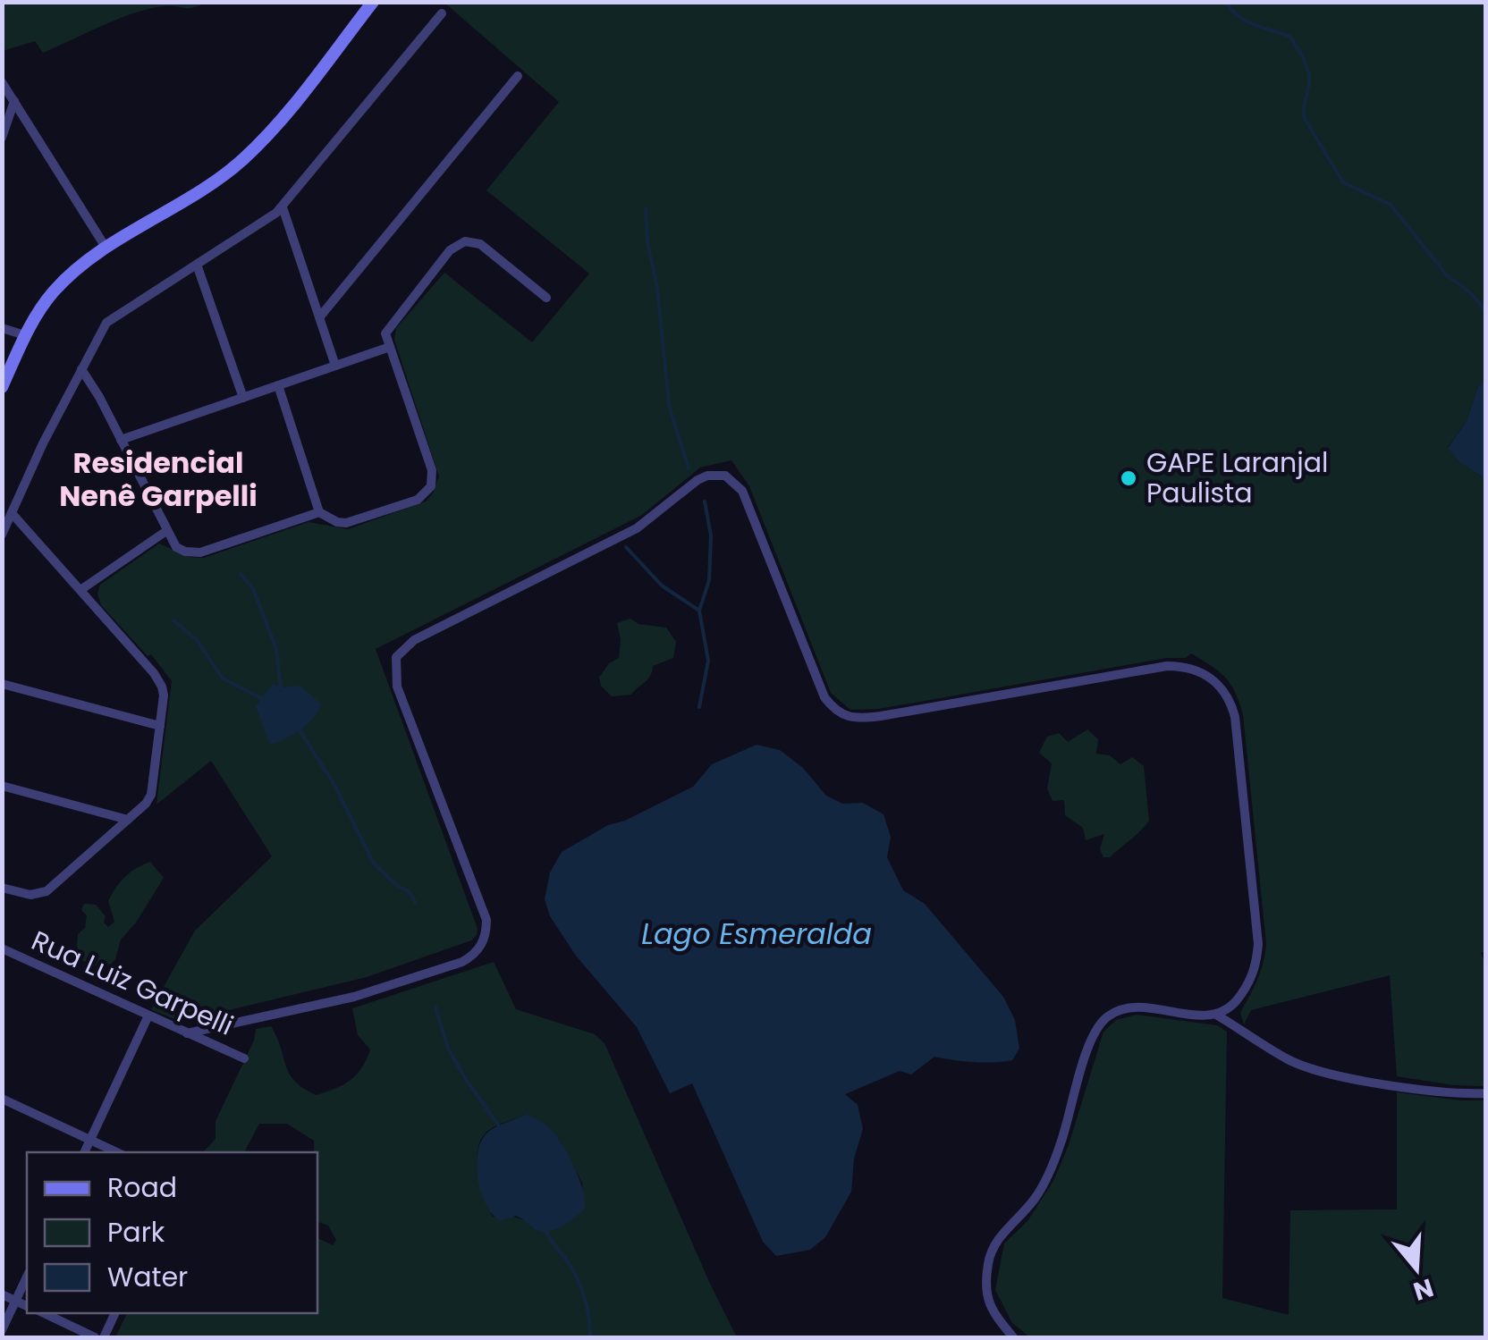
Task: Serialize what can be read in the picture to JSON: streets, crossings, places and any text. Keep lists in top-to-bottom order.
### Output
{
  "streets": {
    "street": ["Rua Luiz Garpelli"]
  },
  "districts": ["Residencial Nenê Garpelli"],
  "water": ["Lago Esmeralda"],
  "places": ["GAPE Laranjal Paulista"],
  "legend": ["Road", "Park", "Water"],
  "north": "bottom"
}
